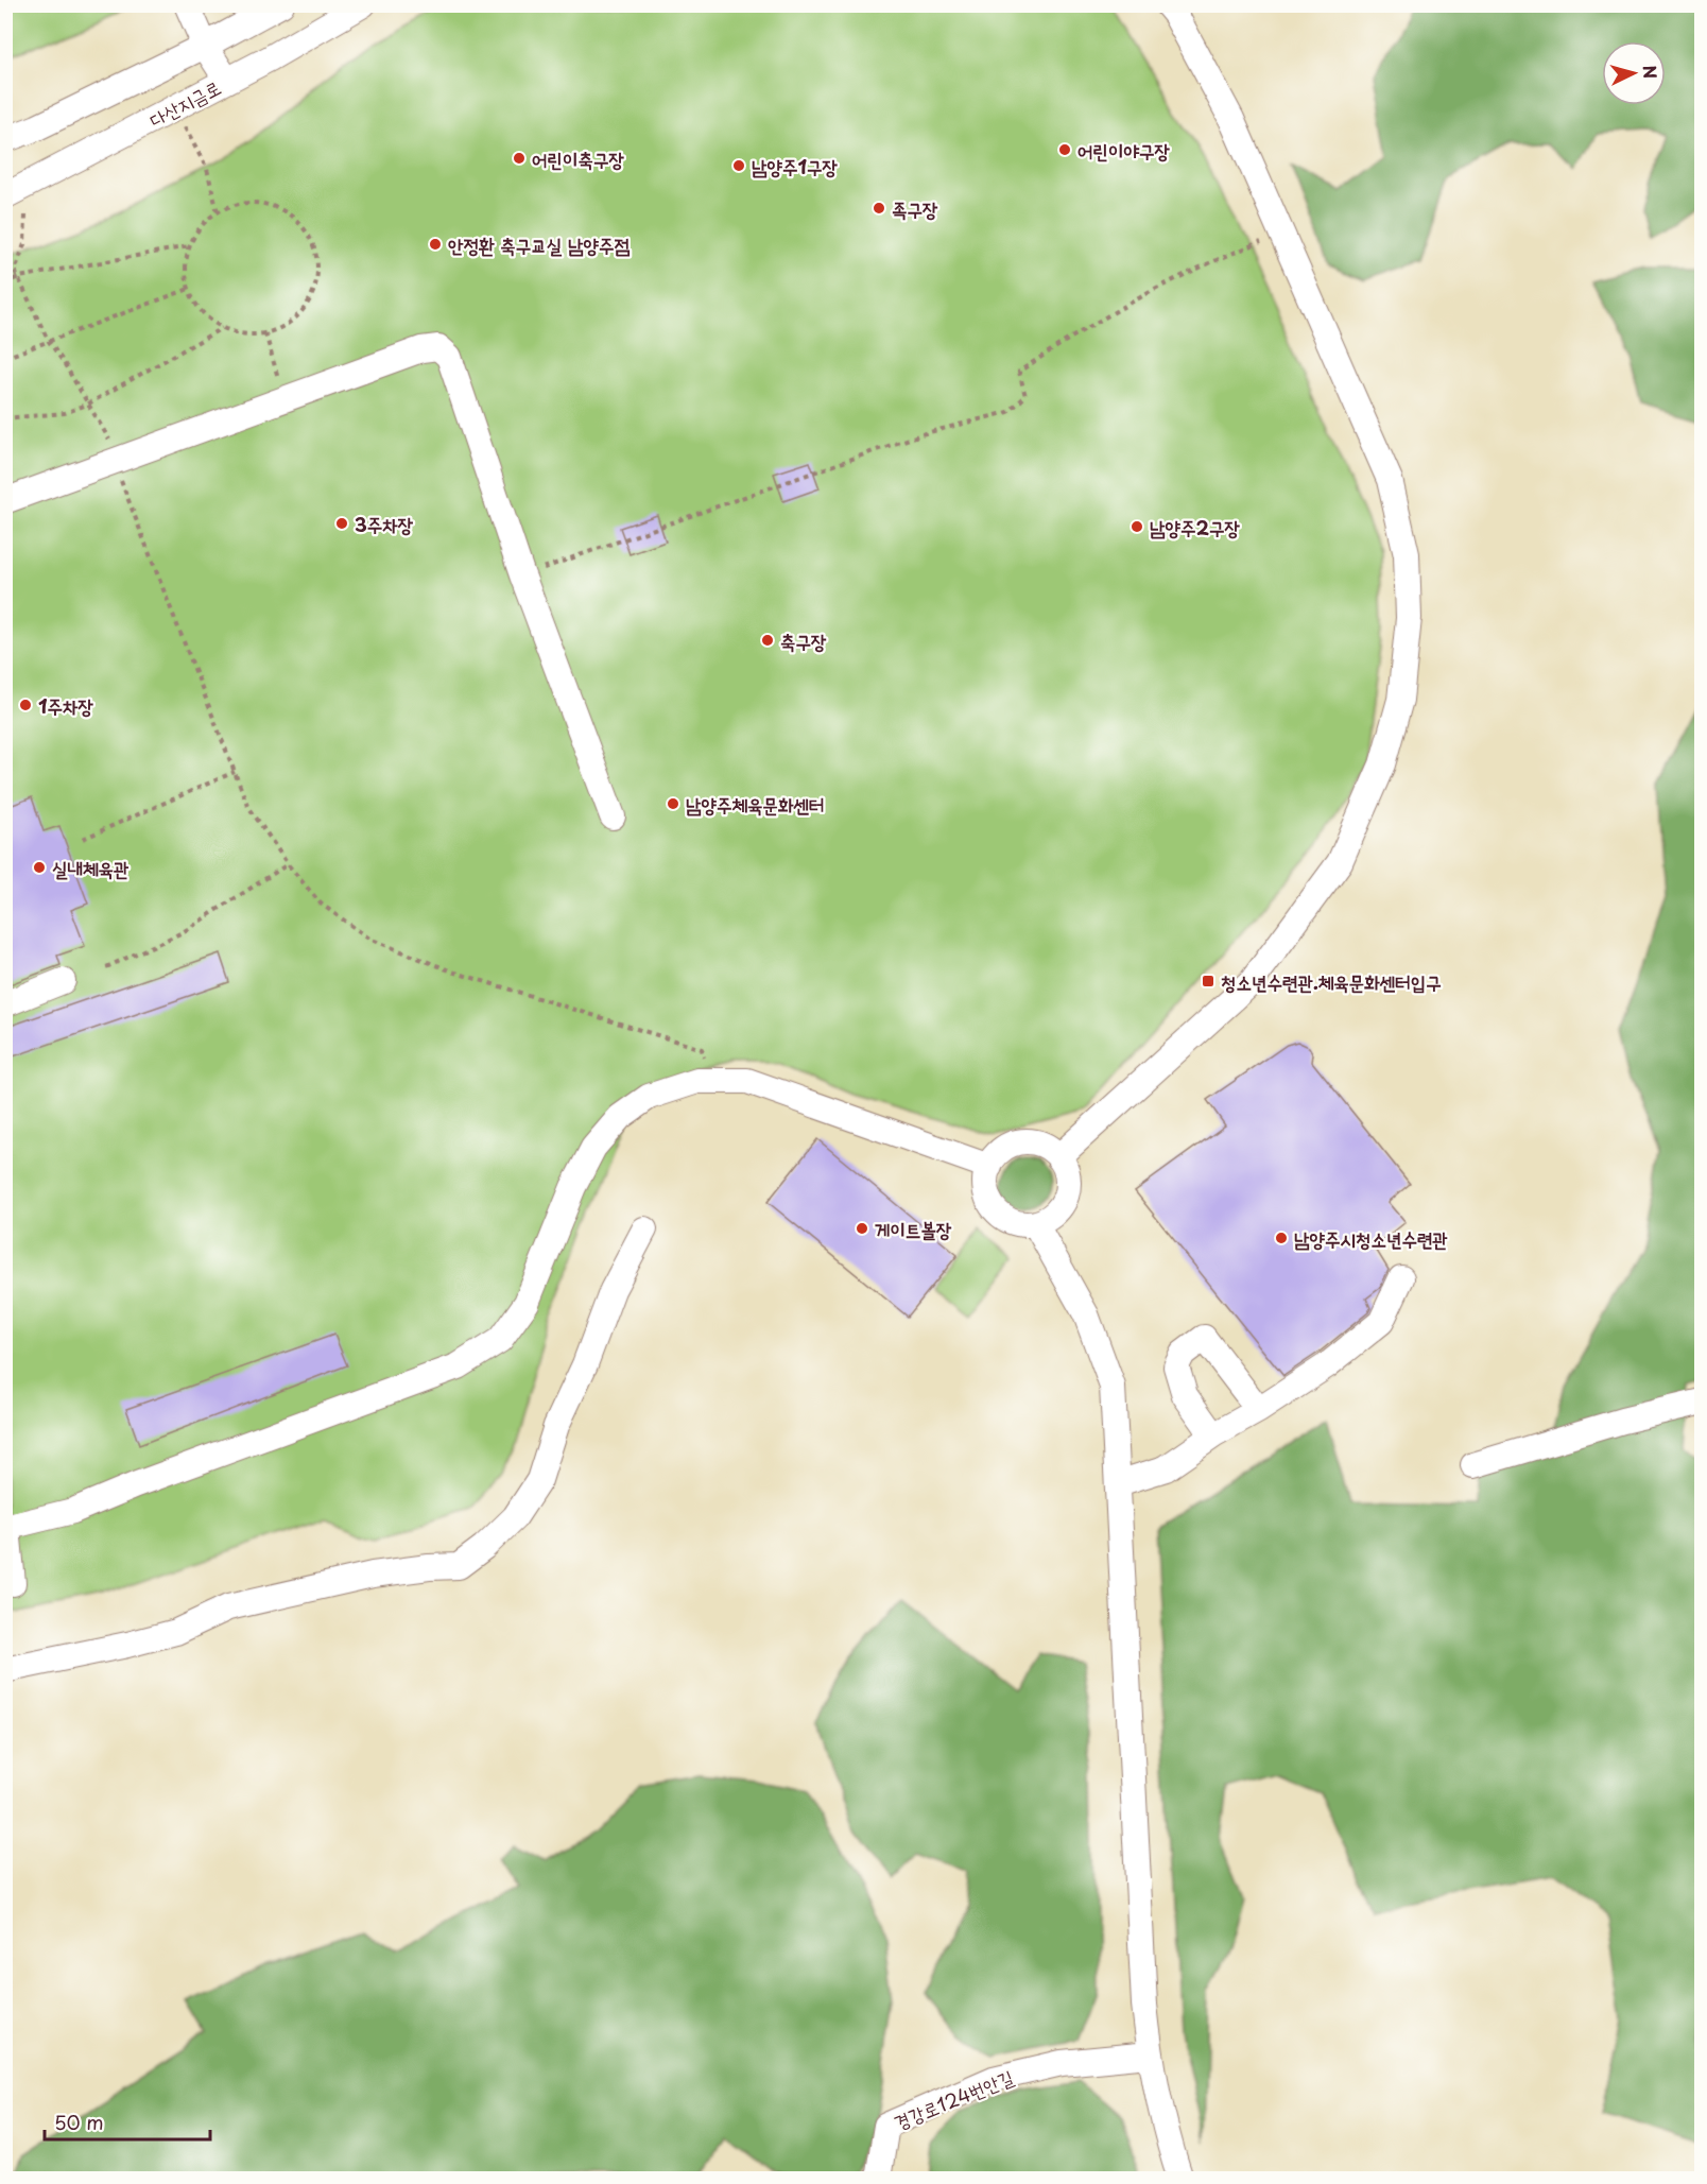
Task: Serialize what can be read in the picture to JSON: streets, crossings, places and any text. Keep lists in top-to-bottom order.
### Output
{
  "streets": {
    "street": ["다산지금로", "경강로124번안길"]
  },
  "places": {
    "other": [
      "어린이야구장",
      "어린이축구장",
      "남양주1구장",
      "족구장",
      "안정환 축구교실 남양주점",
      "3주차장",
      "남양주2구장",
      "축구장",
      "1주차장",
      "남양주체육문화센터",
      "실내체육관",
      "게이트볼장",
      "남양주시청소년수련관"
    ],
    "transit": ["청소년수련관.체육문화센터입구"]
  },
  "scale_bar": "50 m",
  "north": "right"
}
